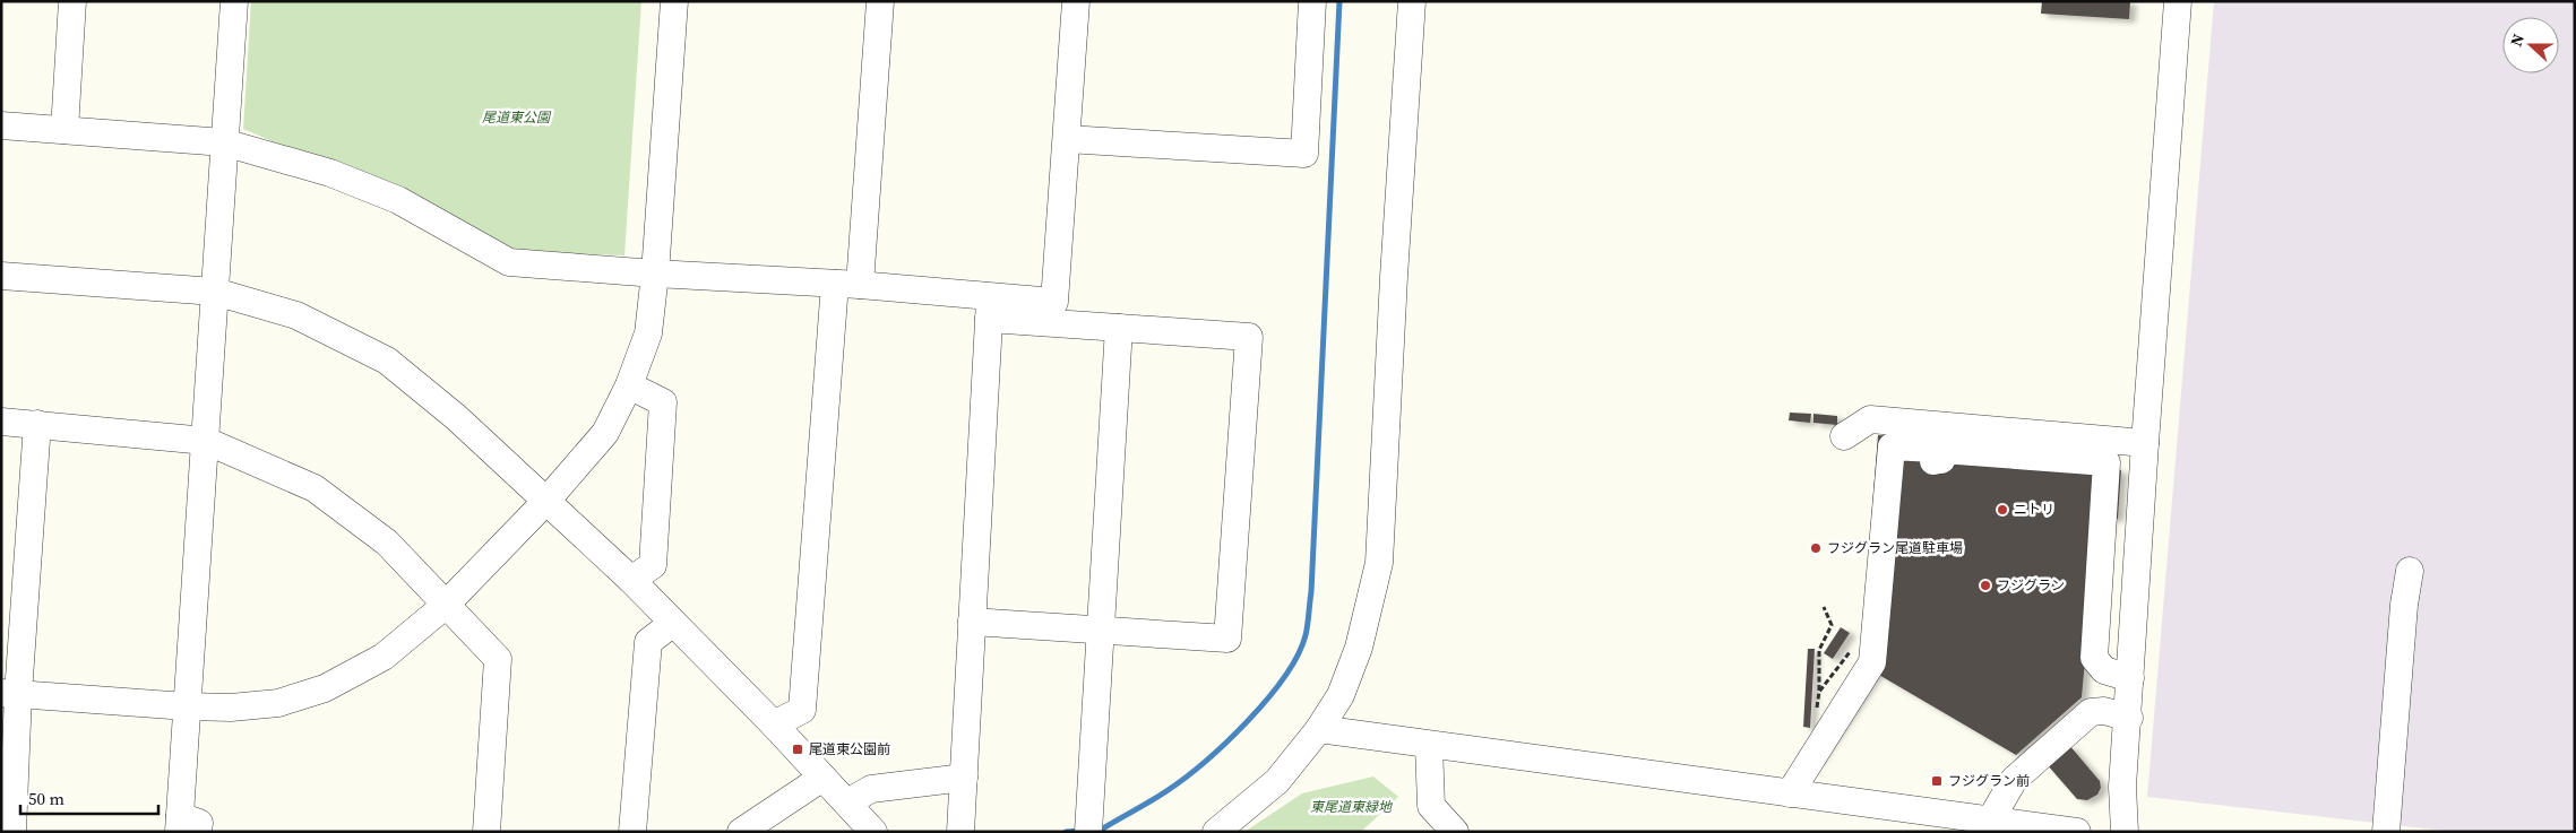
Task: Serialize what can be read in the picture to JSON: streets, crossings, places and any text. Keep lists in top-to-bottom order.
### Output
{
  "parks": ["尾道東公園", "東尾道東緑地"],
  "places": {
    "other": ["ニトリ", "フジグラン尾道駐車場", "フジグラン"],
    "transit": ["尾道東公園前", "フジグラン前"]
  },
  "scale_bar": "50 m",
  "north": "left"
}
